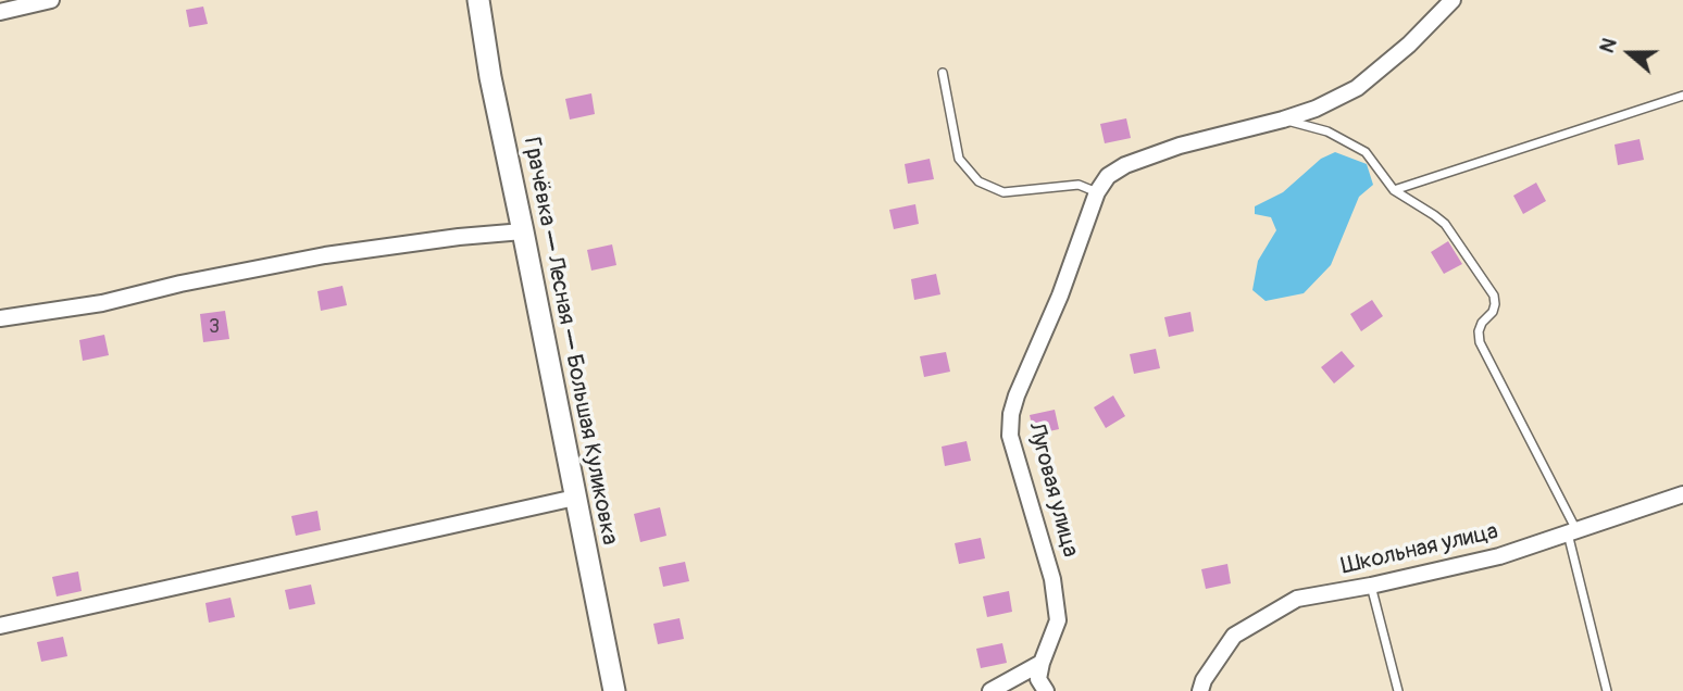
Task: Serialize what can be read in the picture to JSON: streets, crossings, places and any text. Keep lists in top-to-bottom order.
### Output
{
  "streets": {
    "street": ["Грачёвка — Лесная — Большая Куликовка", "Луговая улица", "Школьная улица"]
  },
  "house_numbers": ["3"],
  "north": "left"
}
